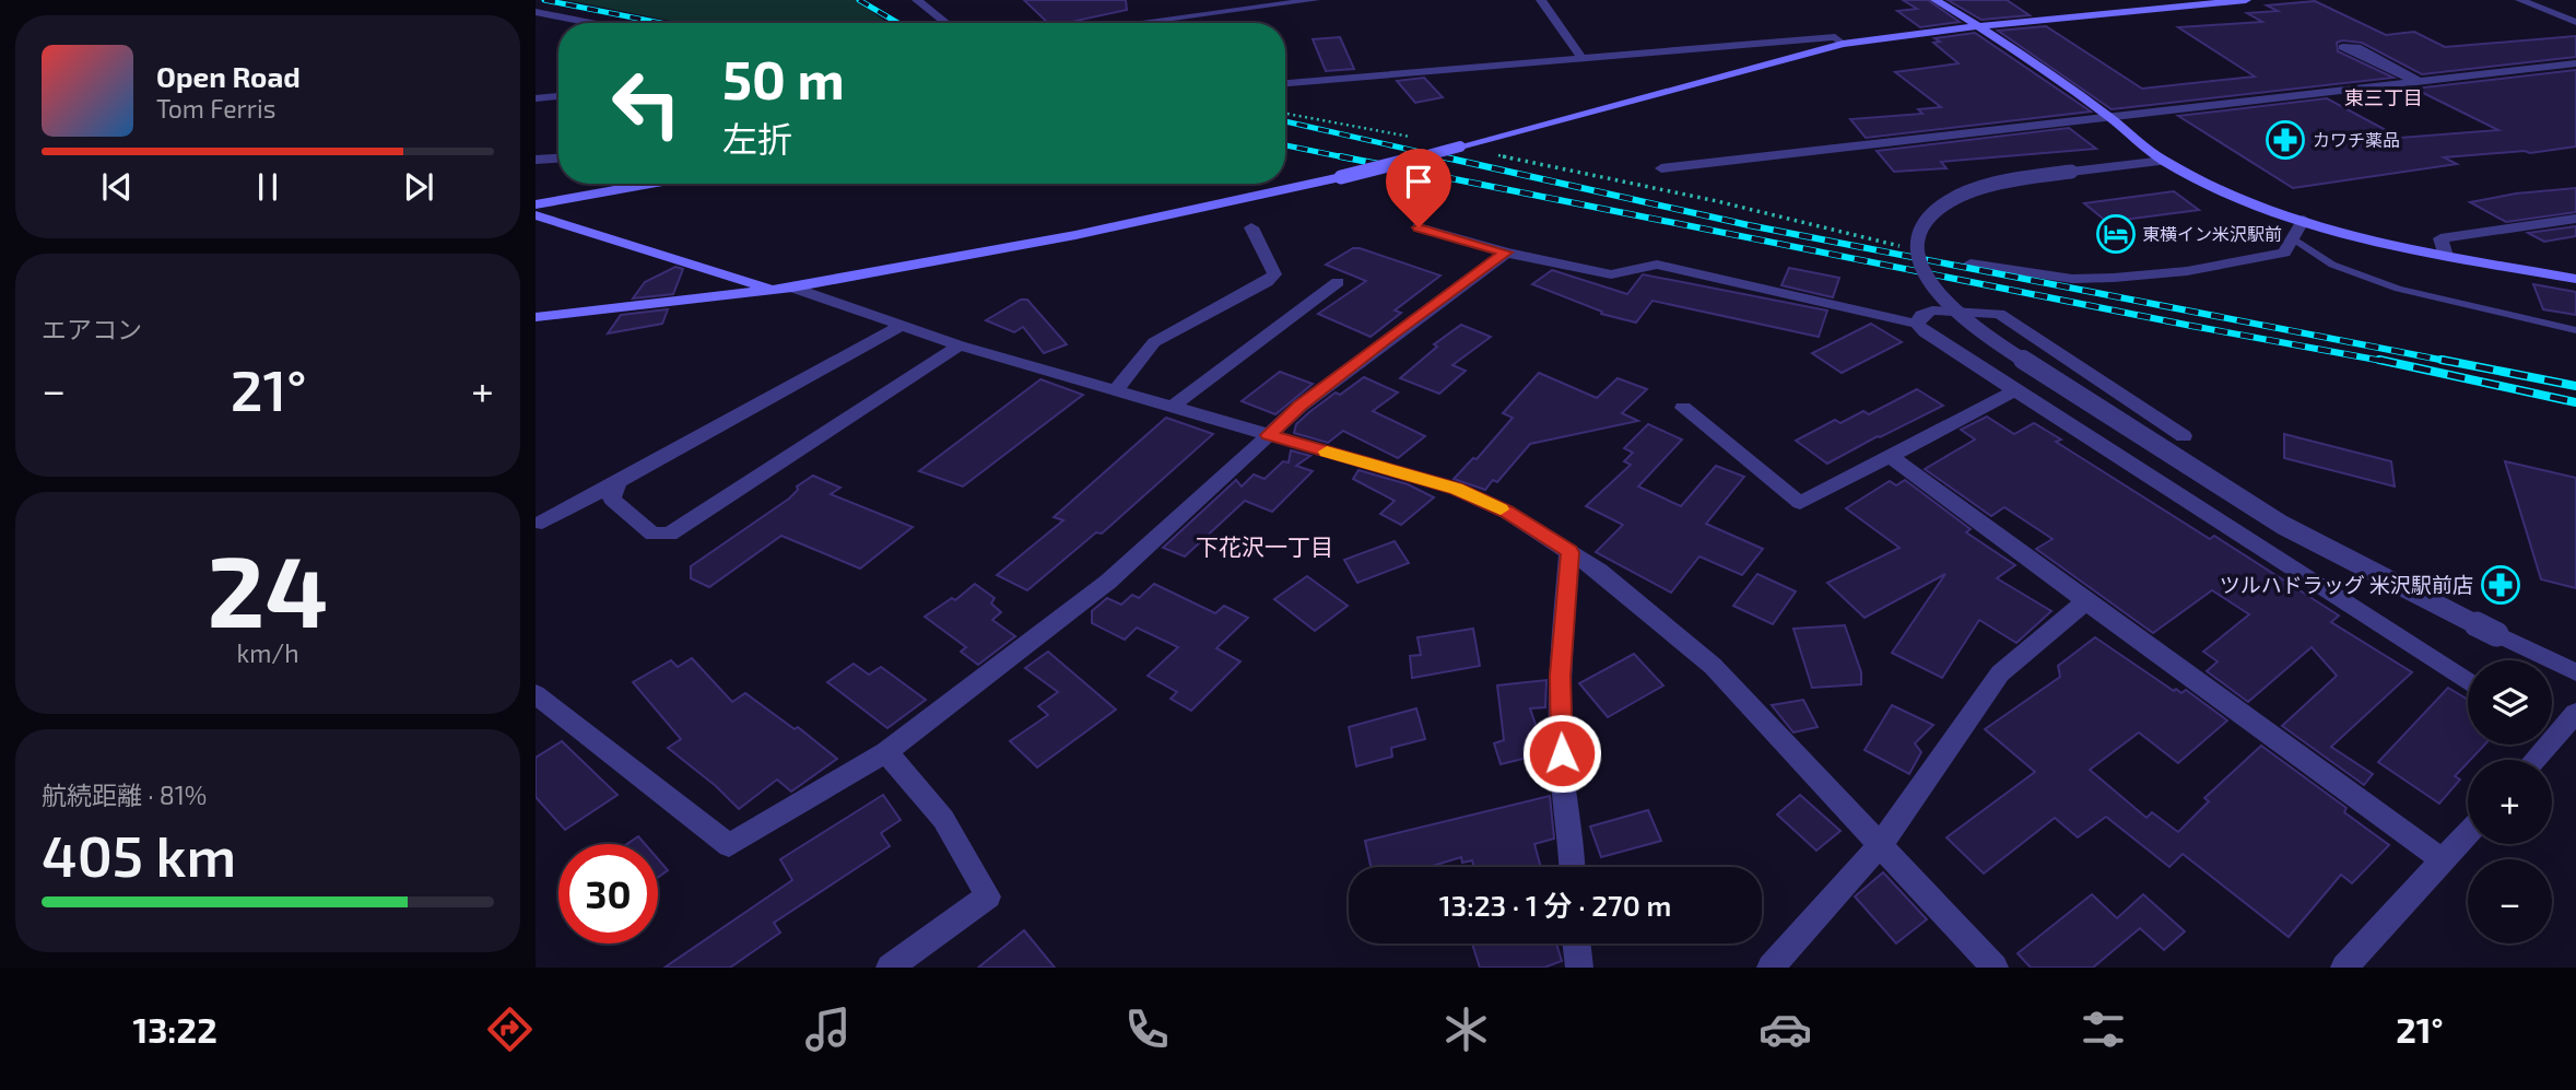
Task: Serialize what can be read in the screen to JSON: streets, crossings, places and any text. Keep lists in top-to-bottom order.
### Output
{
  "districts": ["東三丁目", "下花沢一丁目"],
  "places": {
    "pharmacy": ["カワチ薬品", "ツルハドラッグ 米沢駅前店"],
    "hotel": ["東横イン米沢駅前"]
  },
  "page": {
    "turn": ["50 m", "左折"],
    "song": ["Open Road", "Tom Ferris"],
    "tile": [
      "エアコン",
      ["24", "km/h"],
      ["航続距離 · 81%", "405 km"]
    ],
    "heat": ["−", "21°", "+"],
    "map_buttons": ["+", "−"],
    "limit": "30",
    "trip": "13:23 · 1 分 · 270 m",
    "tabs": ["13:22", "21°"]
  }
}
